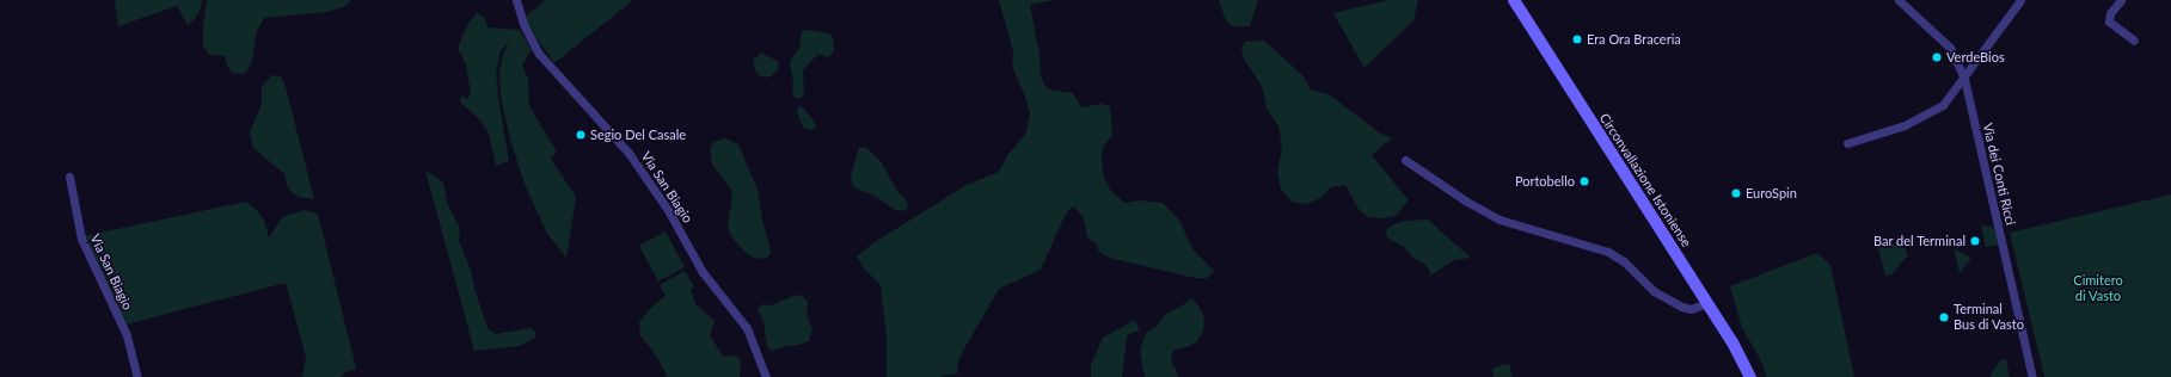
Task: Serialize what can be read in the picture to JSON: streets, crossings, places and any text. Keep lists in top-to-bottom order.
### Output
{
  "streets": {
    "main road": ["Circonvallazione Istoniense"],
    "street": ["Via dei Conti Ricci", "Via San Biagio"]
  },
  "parks": ["Cimitero di Vasto"],
  "places": [
    "Era Ora Braceria",
    "VerdeBios",
    "Segio Del Casale",
    "Portobello",
    "EuroSpin",
    "Bar del Terminal",
    "Terminal Bus di Vasto"
  ]
}
